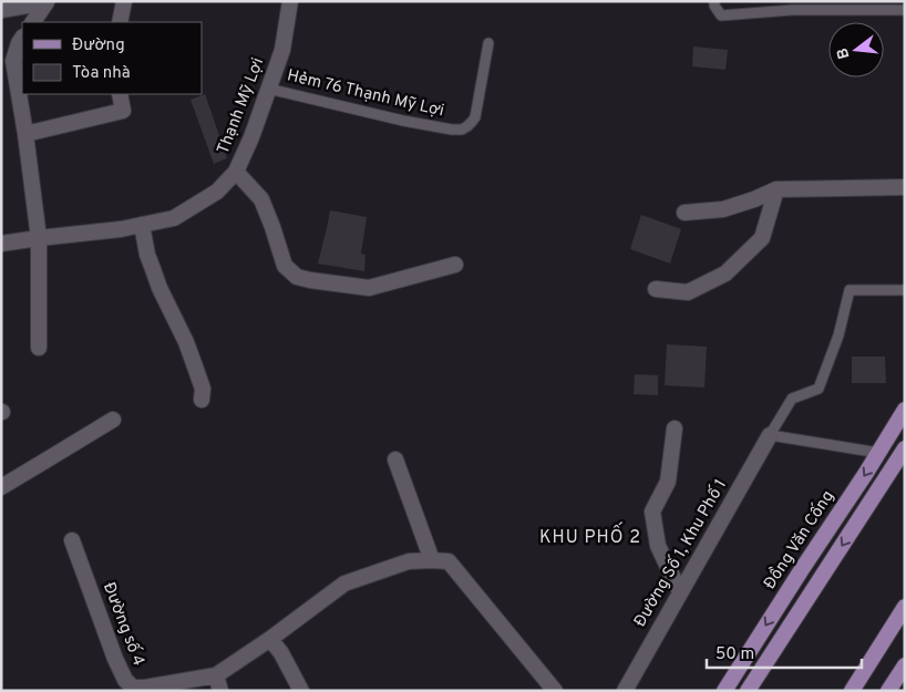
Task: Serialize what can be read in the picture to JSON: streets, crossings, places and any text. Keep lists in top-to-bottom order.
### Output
{
  "streets": {
    "main road": ["Đồng Văn Cống"],
    "street": ["Thạnh Mỹ Lợi", "Đường Số 1, Khu Phố 1", "Đường số 4"],
    "lane": ["Hẻm 76 Thạnh Mỹ Lợi"]
  },
  "crossings": [
    ["Hẻm 76 Thạnh Mỹ Lợi", "Thạnh Mỹ Lợi"]
  ],
  "districts": ["KHU PHỐ 2"],
  "legend": ["Đường", "Tòa nhà"],
  "scale_bar": "50 m",
  "north": "left"
}
